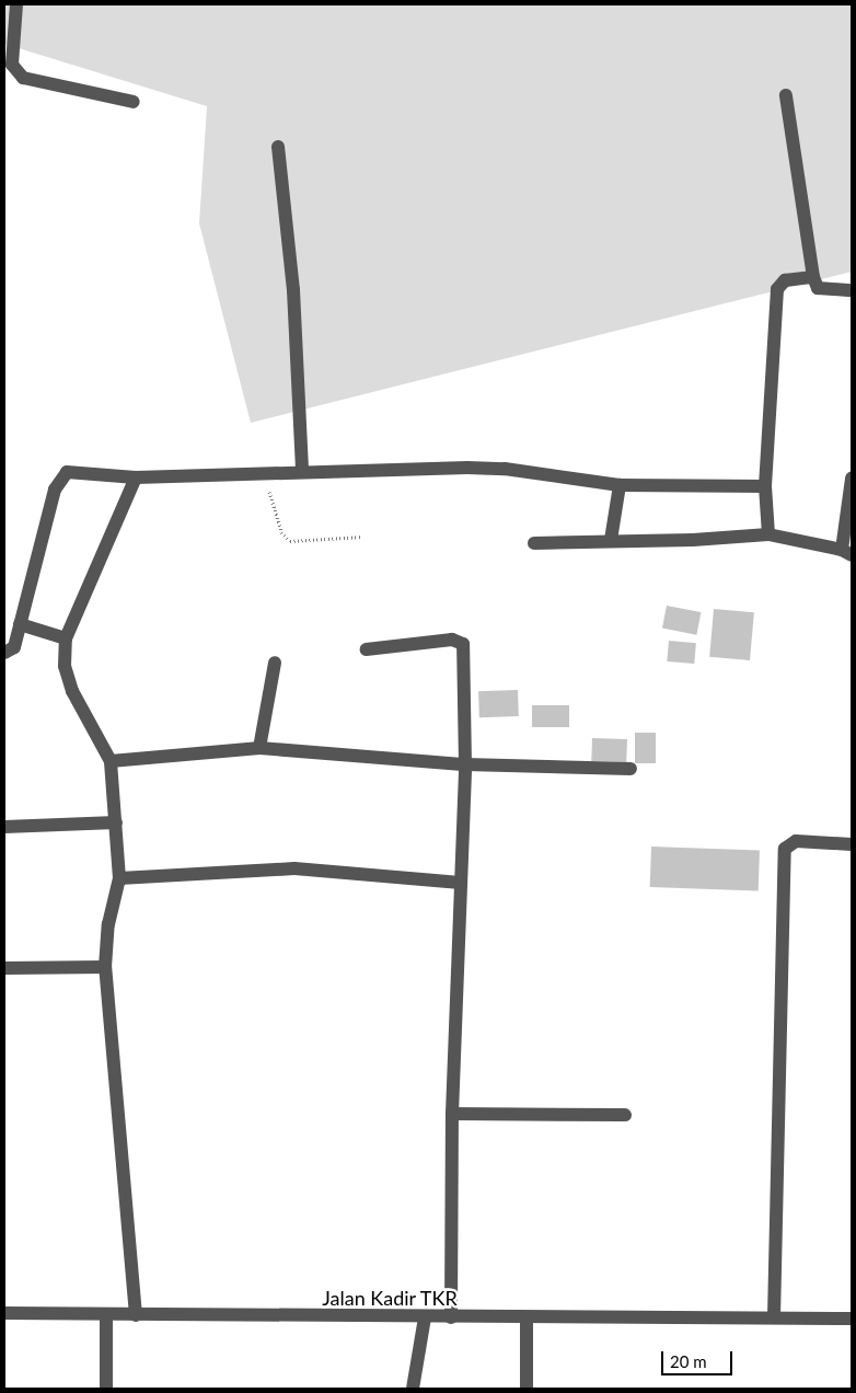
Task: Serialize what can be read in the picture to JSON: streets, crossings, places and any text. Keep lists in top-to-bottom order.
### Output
{
  "streets": {
    "street": ["Jalan Kadir TKR"]
  },
  "scale_bar": "20 m"
}
